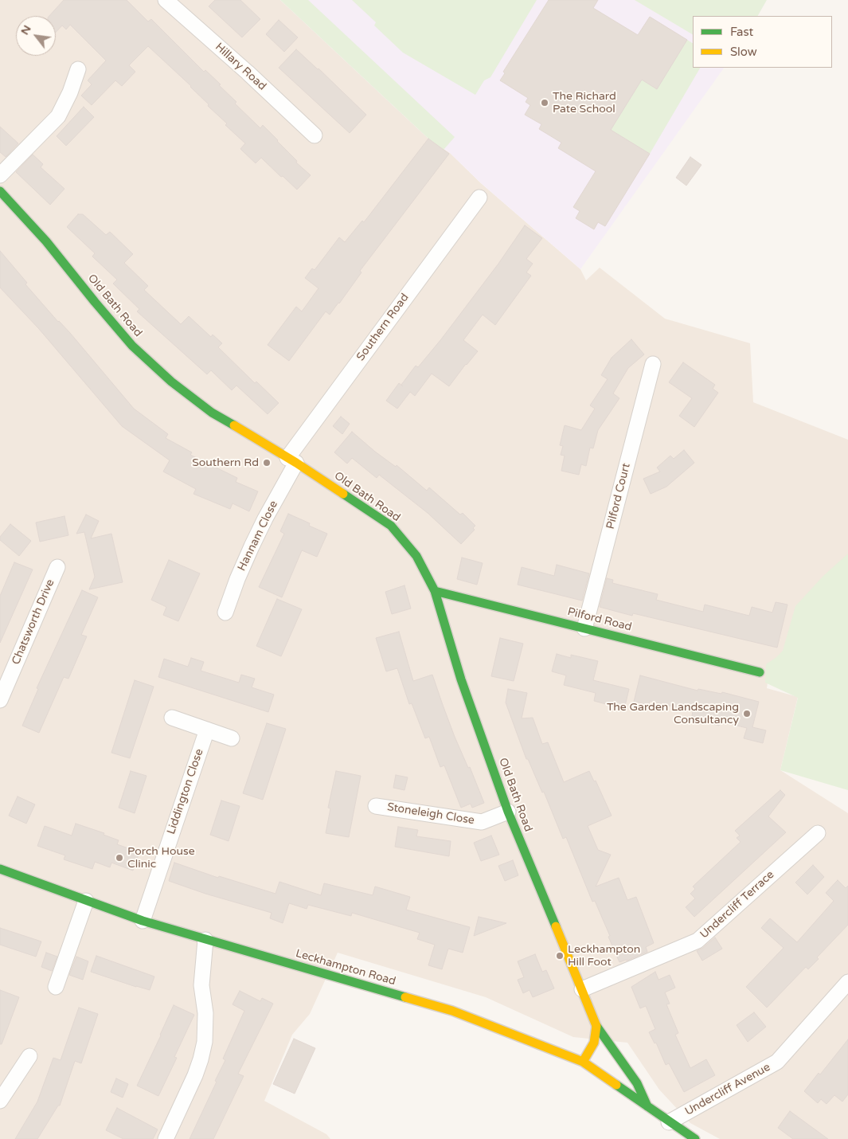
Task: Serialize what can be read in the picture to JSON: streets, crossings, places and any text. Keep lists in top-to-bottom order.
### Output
{
  "streets": {
    "street": [
      "Hillary Road",
      "Old Bath Road",
      "Southern Road",
      "Pilford Court",
      "Hannam Close",
      "Pilford Road",
      "Chatsworth Drive",
      "Liddington Close",
      "Stoneleigh Close",
      "Undercliff Terrace",
      "Leckhampton Road",
      "Undercliff Avenue"
    ]
  },
  "crossings": [
    ["Old Bath Road", "Southern Road"],
    ["Old Bath Road", "Hannam Close"],
    ["Old Bath Road", "Pilford Road"],
    ["Old Bath Road", "Stoneleigh Close"],
    ["Old Bath Road", "Undercliff Terrace"],
    ["Old Bath Road", "Leckhampton Road"],
    ["Southern Road", "Hannam Close"],
    ["Pilford Court", "Pilford Road"],
    ["Liddington Close", "Leckhampton Road"],
    ["Leckhampton Road", "Undercliff Avenue"]
  ],
  "places": [
    "The Richard Pate School",
    "Southern Rd",
    "The Garden Landscaping Consultancy",
    "Porch House Clinic",
    "Leckhampton Hill Foot"
  ],
  "legend": ["Fast", "Slow"],
  "north": "top left"
}
